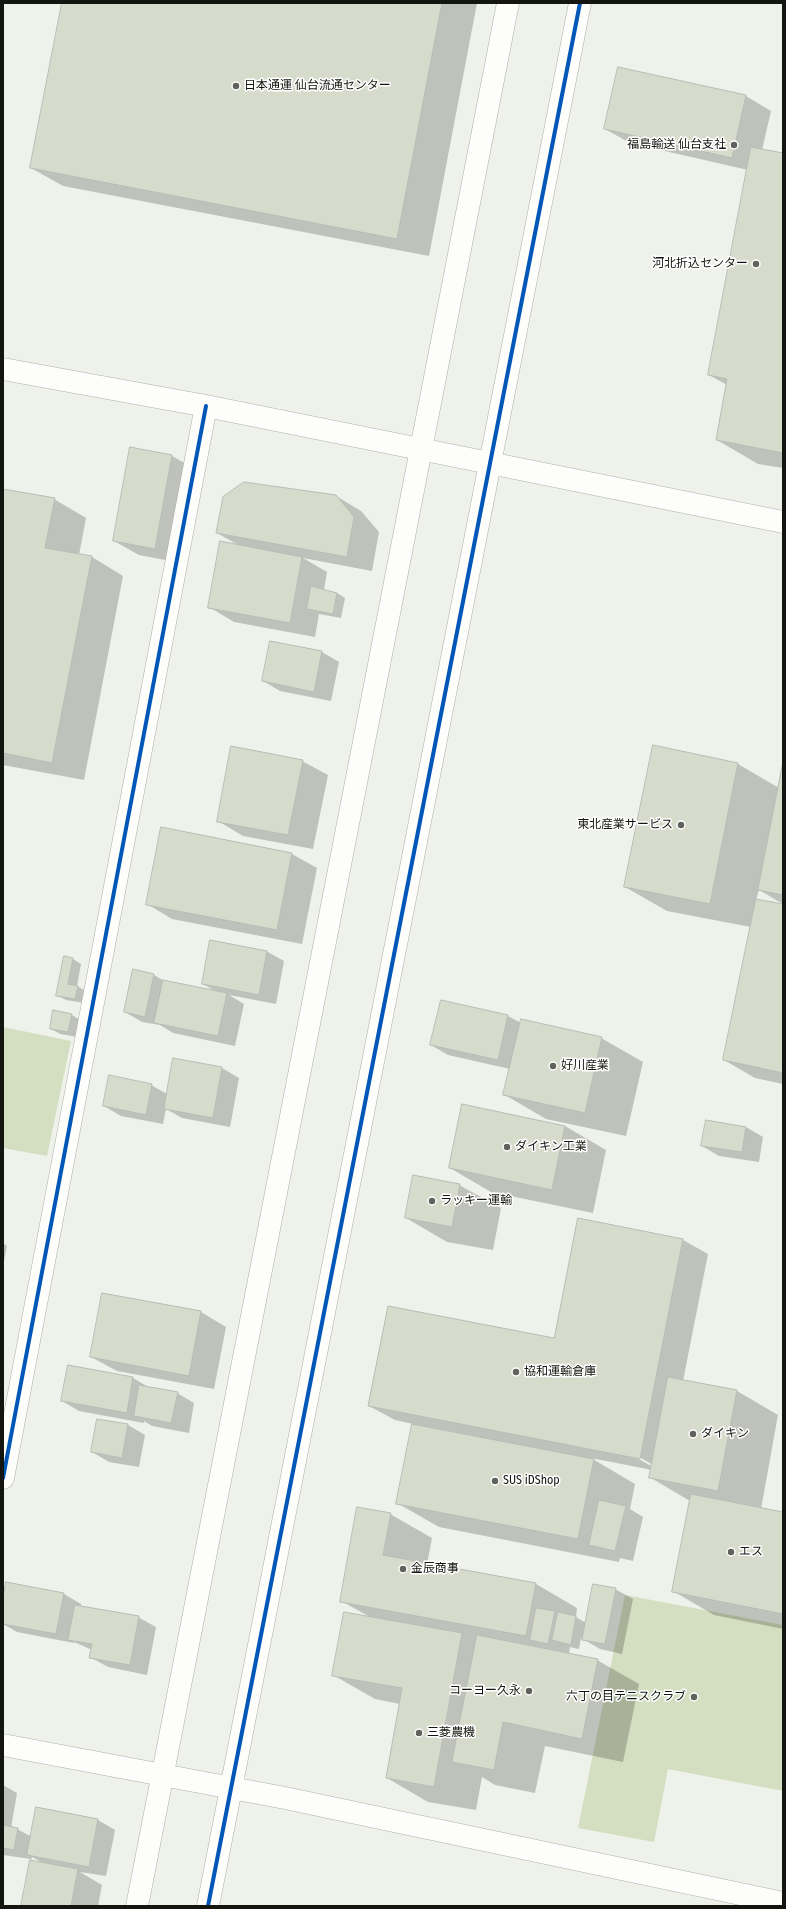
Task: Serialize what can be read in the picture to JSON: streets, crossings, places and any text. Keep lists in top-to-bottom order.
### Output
{
  "places": [
    "日本通運 仙台流通センター",
    "福島輸送 仙台支社",
    "河北折込センター",
    "東北産業サービス",
    "好川産業",
    "ダイキン工業",
    "ラッキー運輸",
    "協和運輸倉庫",
    "ダイキン",
    "SUS iDShop",
    "エス",
    "金辰商事",
    "コーヨー久永",
    "六丁の目テニスクラブ",
    "三菱農機"
  ]
}
